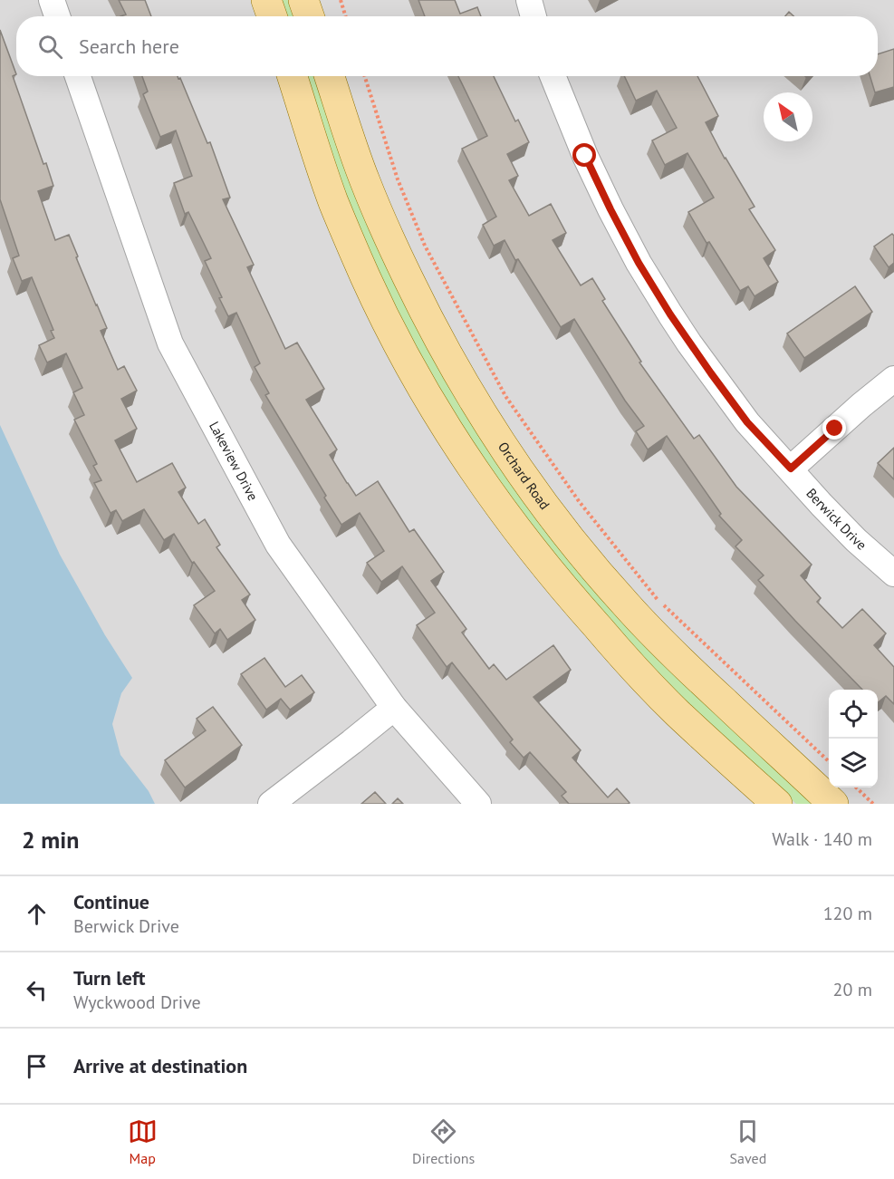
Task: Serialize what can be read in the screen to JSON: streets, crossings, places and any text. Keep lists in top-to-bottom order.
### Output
{
  "streets": {
    "main road": ["Orchard Road"],
    "street": ["Lakeview Drive", "Berwick Drive"]
  },
  "north": "top left",
  "page": {
    "search": "Search here",
    "heading": ["2 min", "Walk · 140 m"],
    "list": [
      ["Continue", "Berwick Drive", "120 m"],
      ["Turn left", "Wyckwood Drive", "20 m"],
      "Arrive at destination"
    ],
    "nav": ["Map", "Directions", "Saved"]
  }
}
